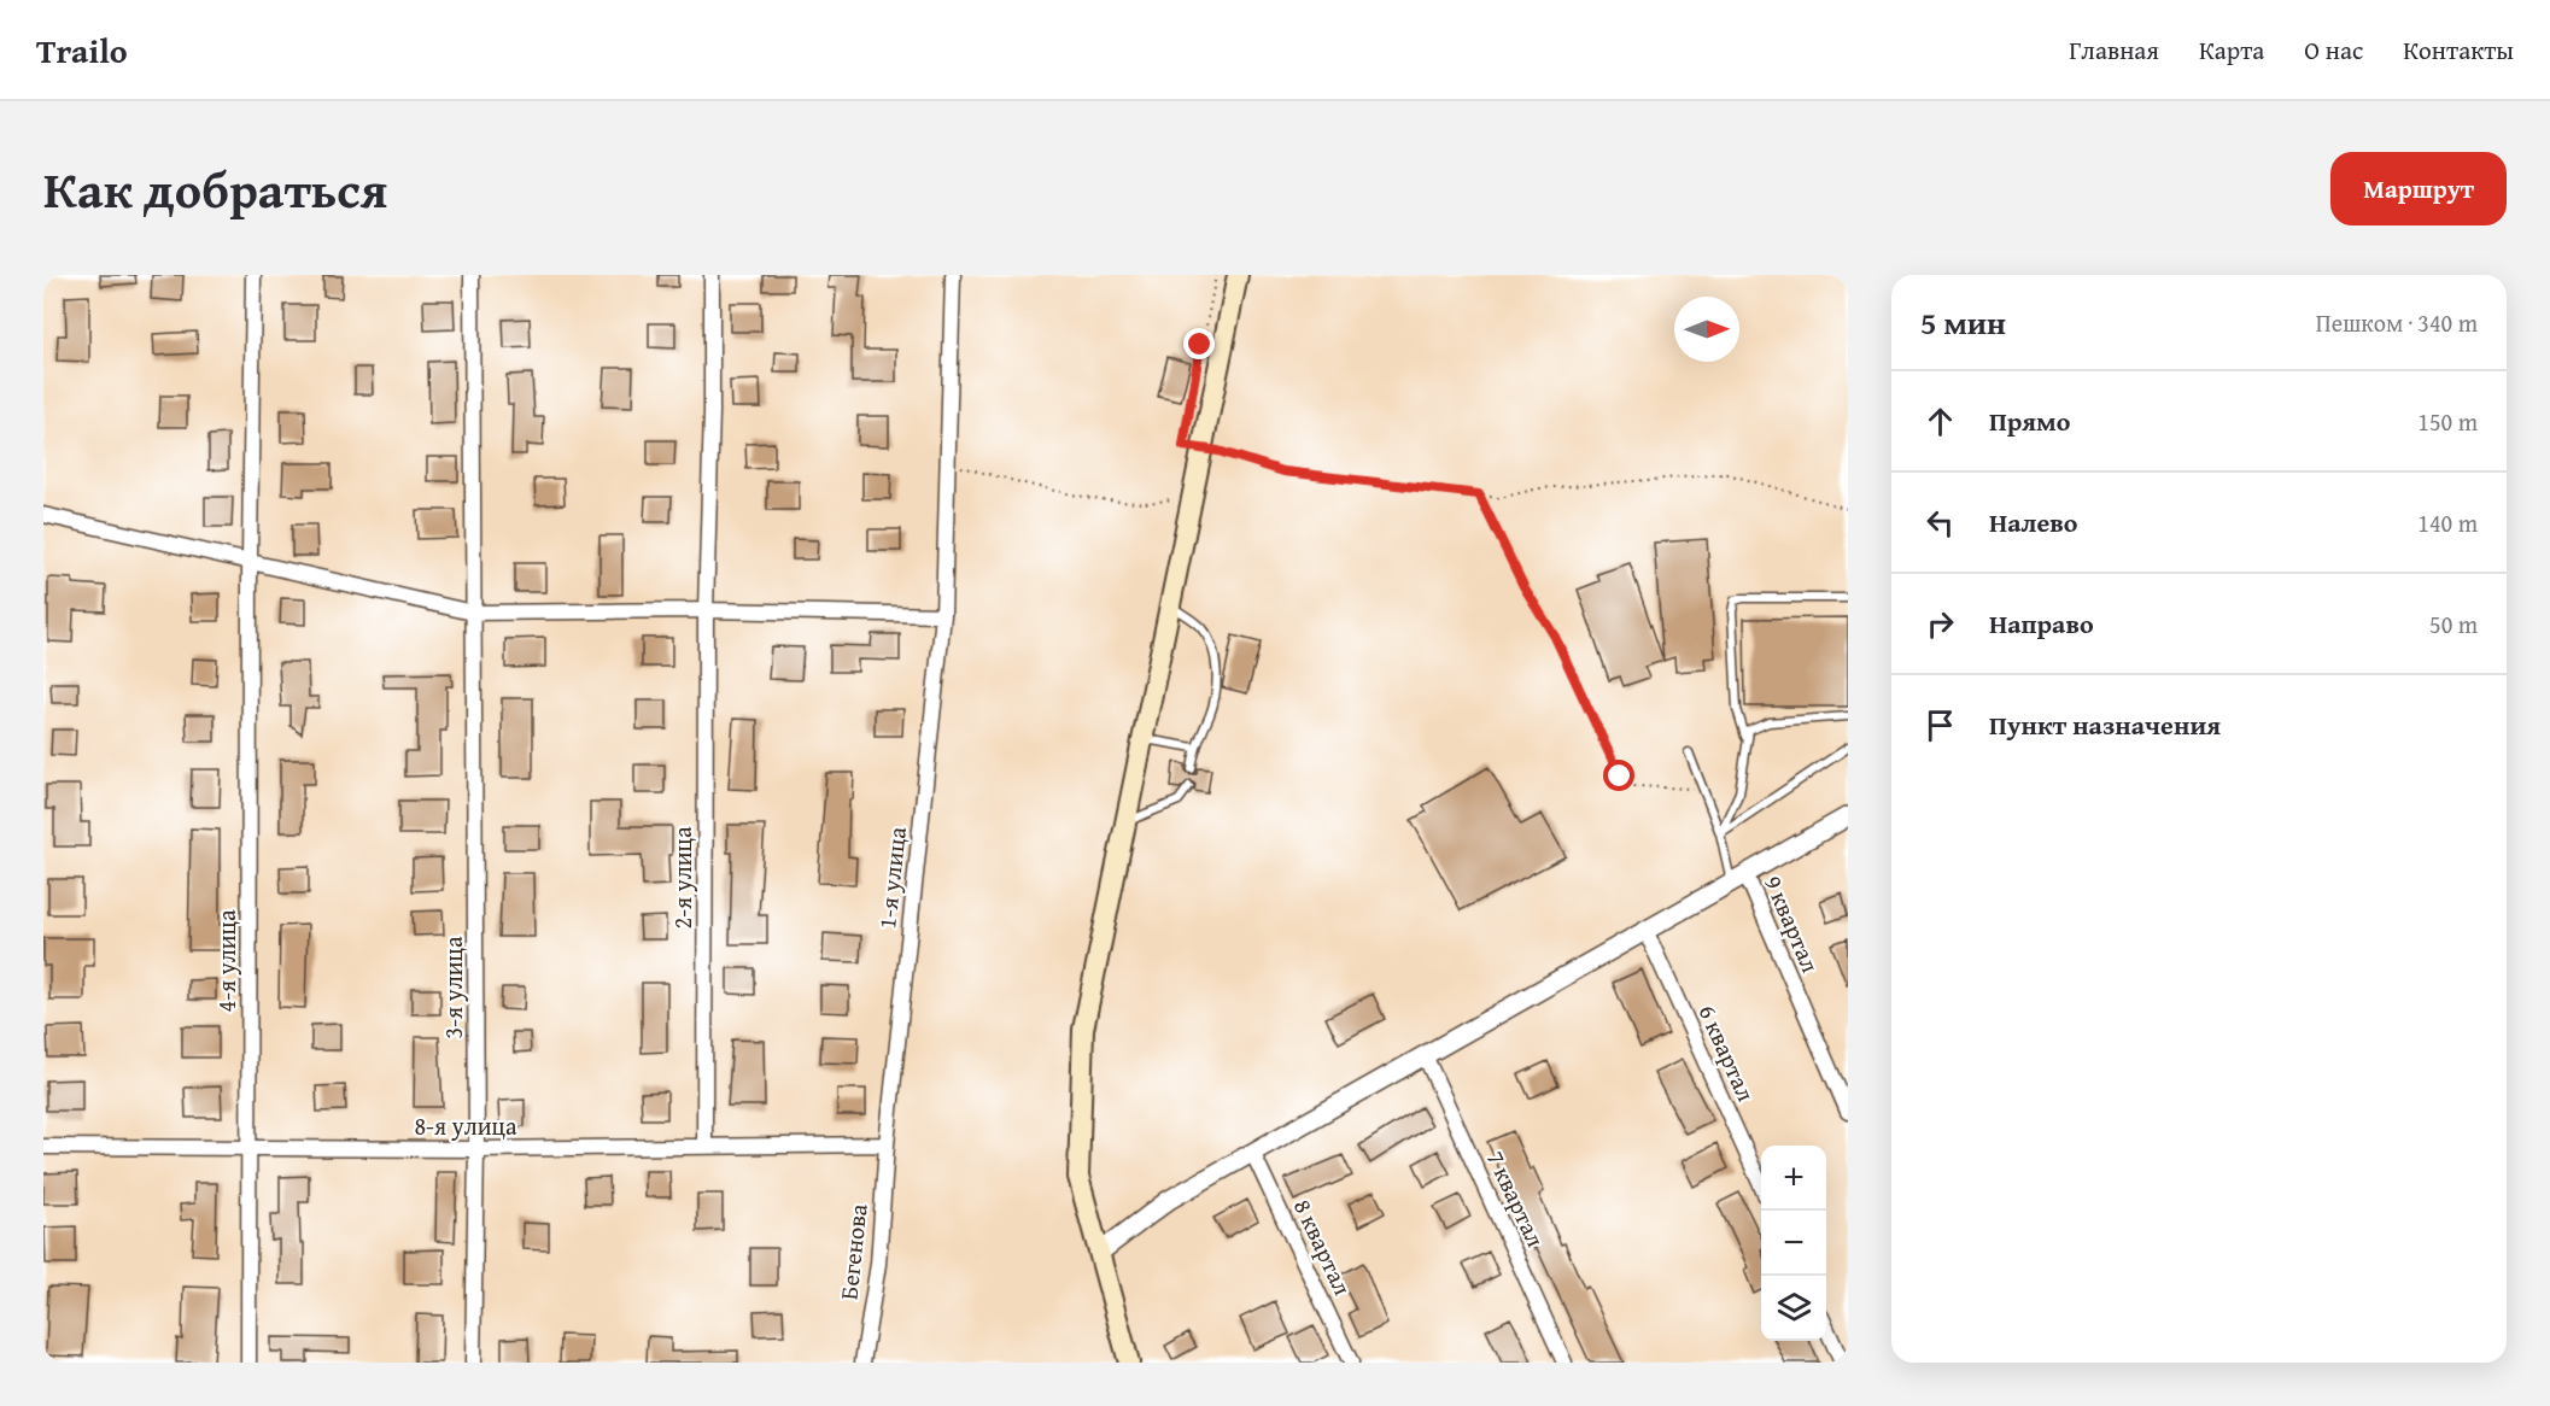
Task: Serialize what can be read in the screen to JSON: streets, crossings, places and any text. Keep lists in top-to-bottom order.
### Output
{
  "streets": {
    "street": [
      "2-я улица",
      "1-я улица",
      "9 квартал",
      "4-я улица",
      "3-я улица",
      "6 квартал",
      "8-я улица",
      "7 квартал",
      "8 квартал",
      "Бегенова"
    ]
  },
  "crossings": [
    ["2-я улица", "8-я улица"],
    ["1-я улица", "8-я улица"],
    ["1-я улица", "Бегенова"],
    ["4-я улица", "8-я улица"],
    ["3-я улица", "8-я улица"],
    ["8-я улица", "Бегенова"]
  ],
  "north": "right",
  "page": {
    "header": "Trailo",
    "nav": [
      "Главная",
      "Карта",
      "О нас",
      "Контакты"
    ],
    "title": "Как добраться",
    "buttons": "Маршрут",
    "heading": ["5 мин", "Пешком · 340 m"],
    "list": [
      ["Прямо", "150 m"],
      ["Налево", "140 m"],
      ["Направо", "50 m"],
      "Пункт назначения"
    ],
    "map_buttons": ["+", "−"]
  }
}
